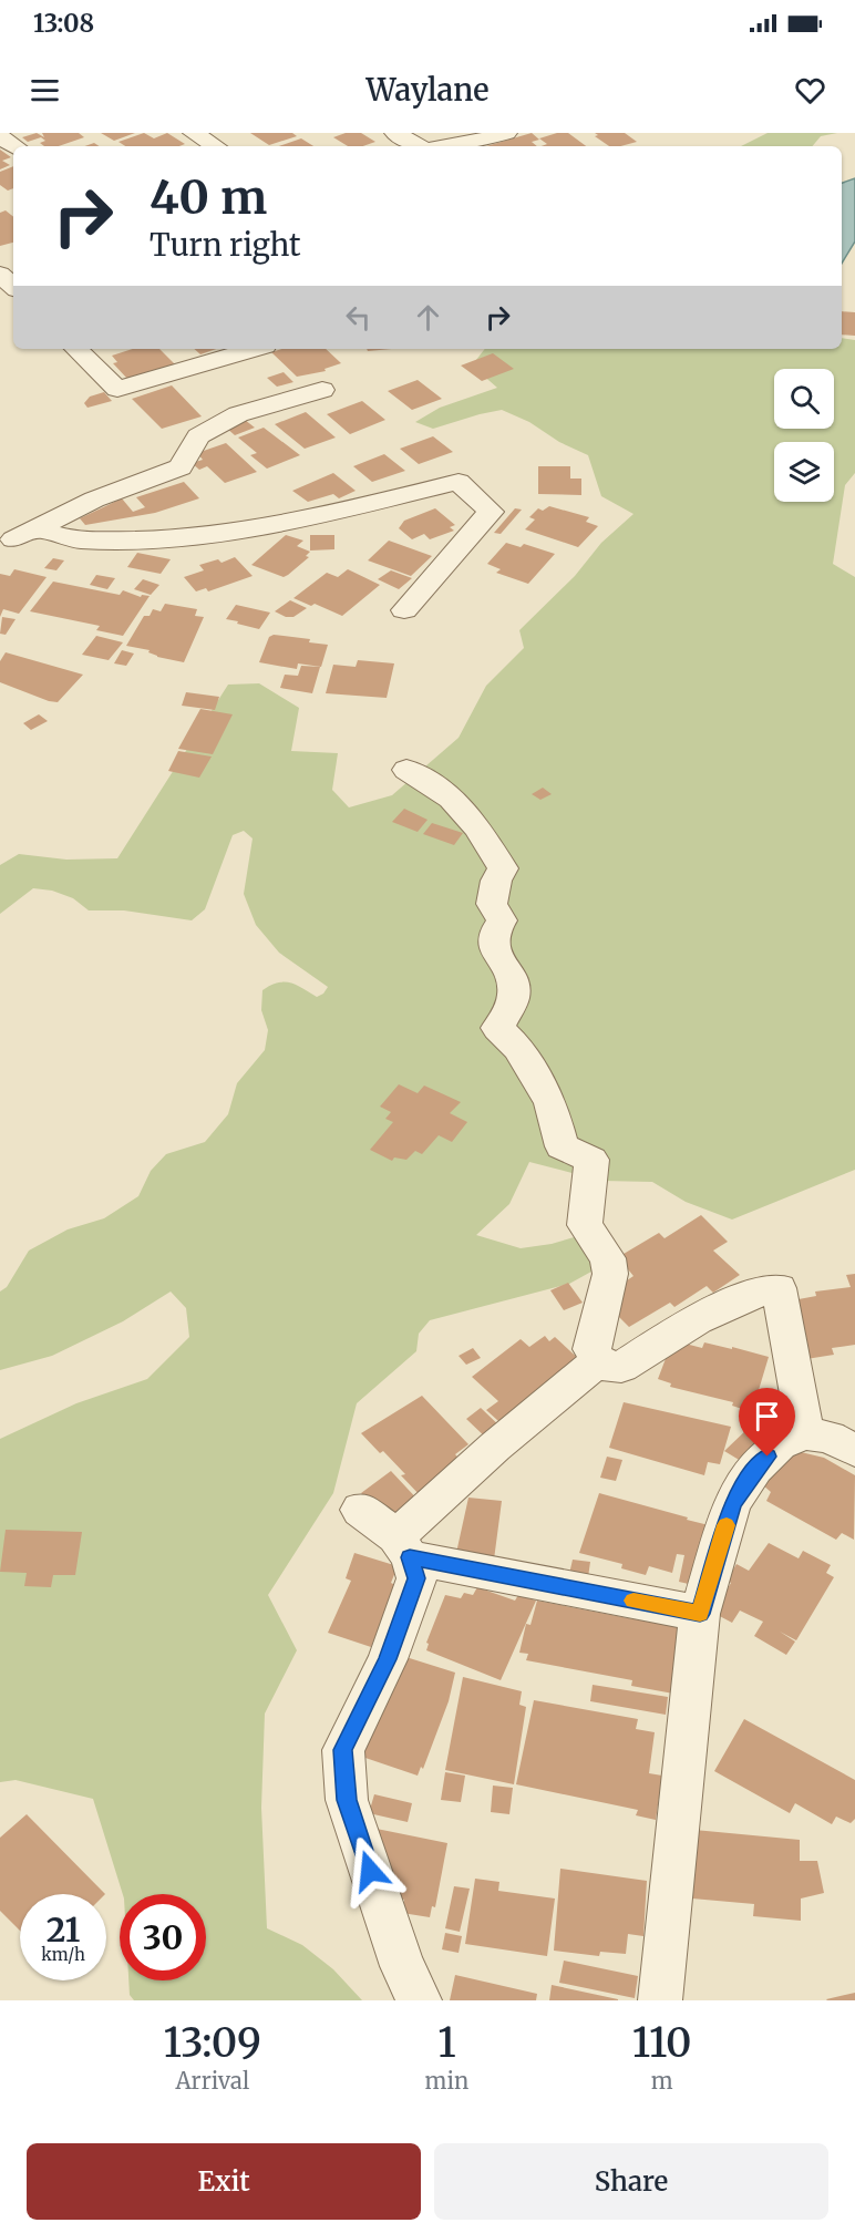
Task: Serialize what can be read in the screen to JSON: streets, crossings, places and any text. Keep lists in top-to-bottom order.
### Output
{
  "page": {
    "status": "13:08",
    "header": "Waylane",
    "turn": ["40 m", "Turn right"],
    "speed": "21 km/h",
    "limit": "30",
    "eta": [
      "13:09",
      "Arrival",
      "1",
      "min",
      "110",
      "m"
    ],
    "buttons": ["Exit", "Share"]
  }
}
